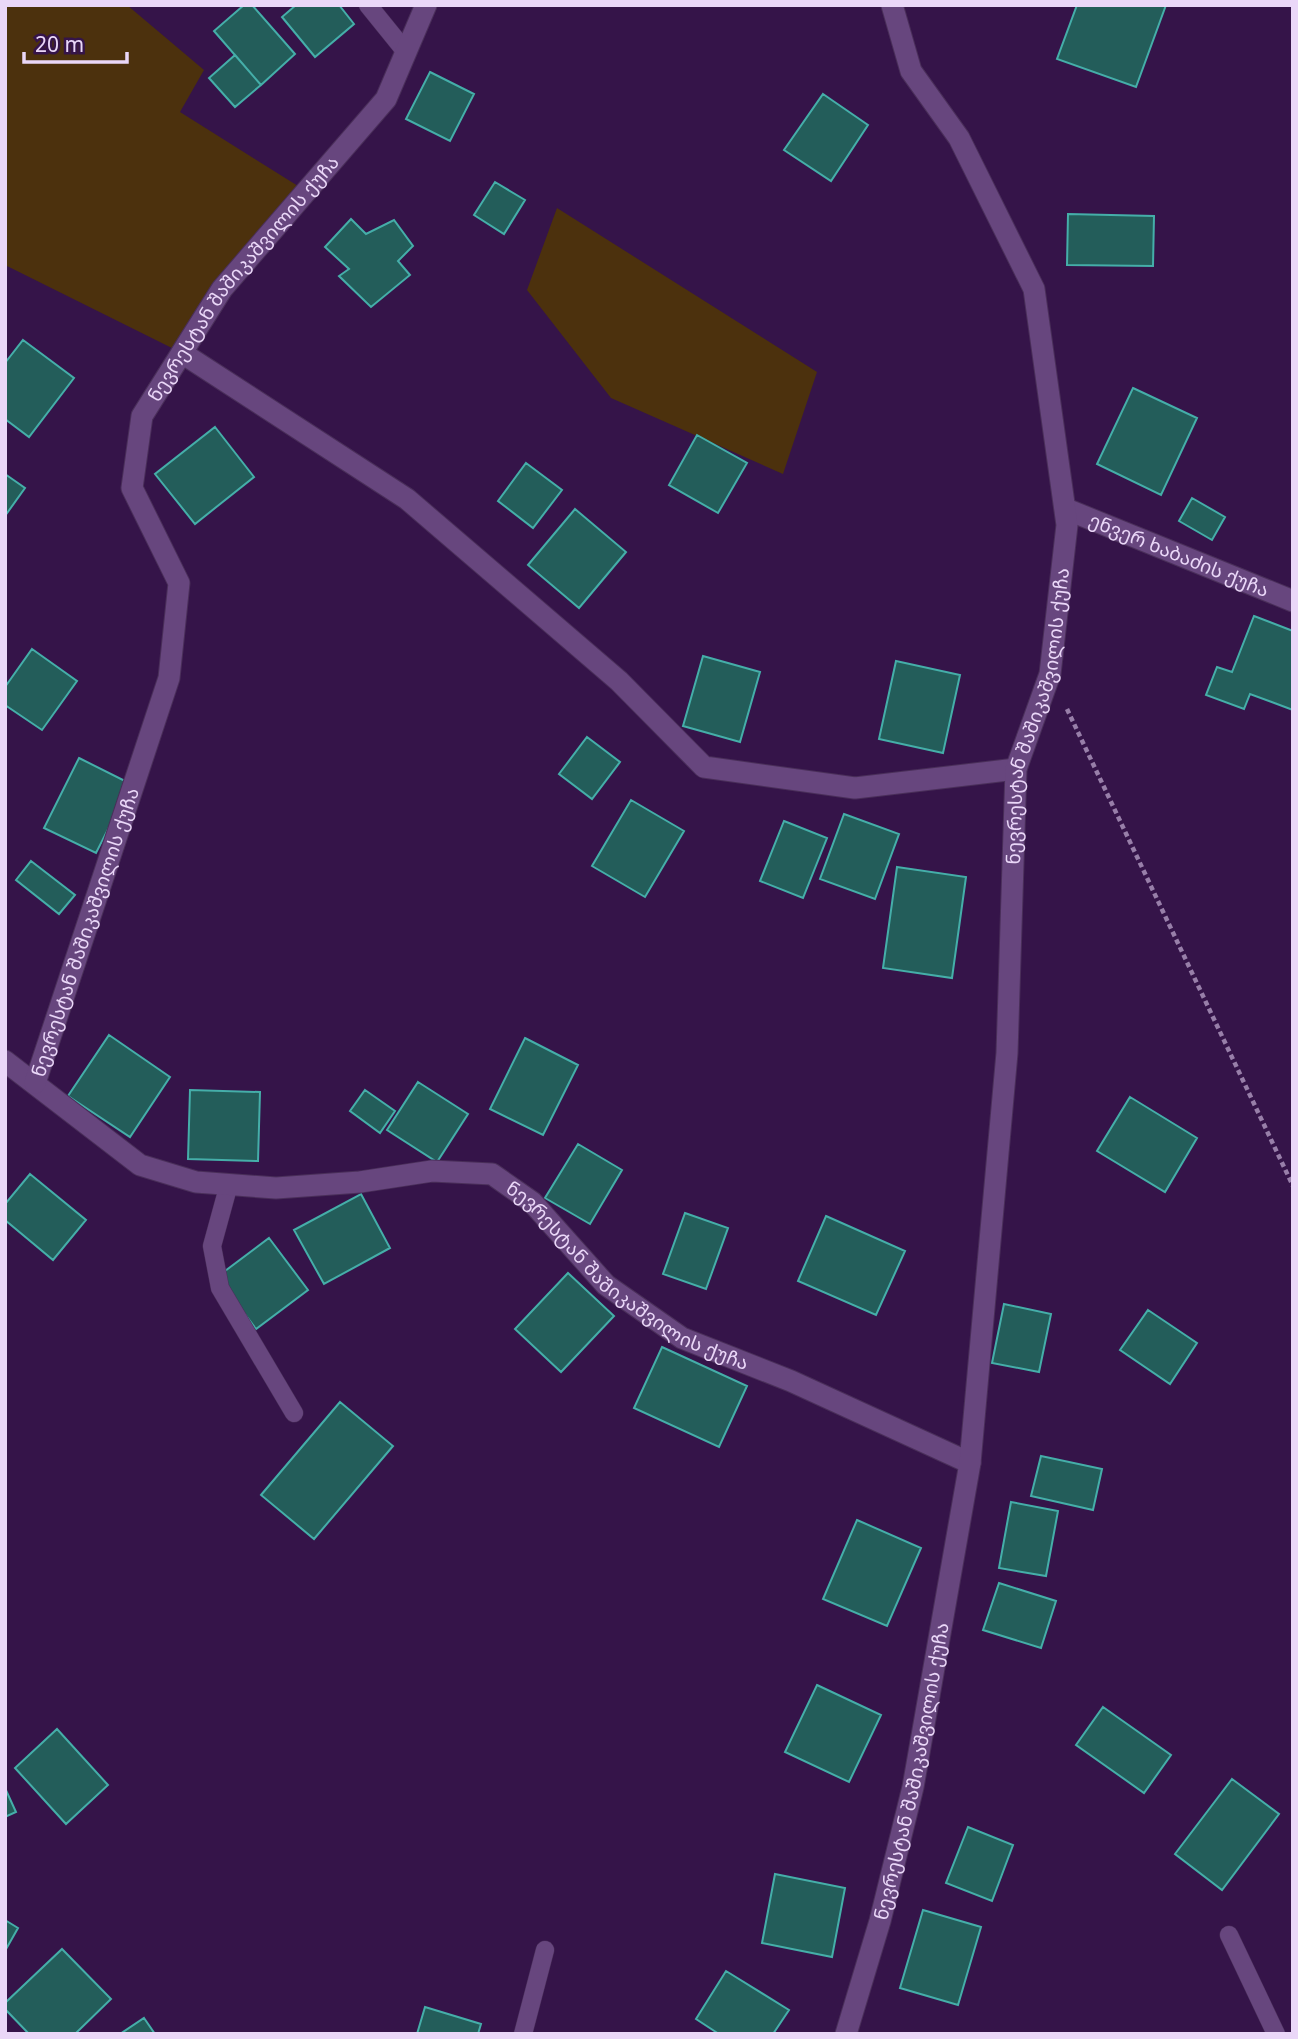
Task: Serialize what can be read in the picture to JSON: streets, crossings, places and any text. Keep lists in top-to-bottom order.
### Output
{
  "streets": {
    "street": ["ნევრესტან შაშიკაშვილის ქუჩა", "ენვერ ხაბაძის ქუჩა"]
  },
  "crossings": [
    ["ნევრესტან შაშიკაშვილის ქუჩა", "ენვერ ხაბაძის ქუჩა"]
  ],
  "scale_bar": "20 m"
}
